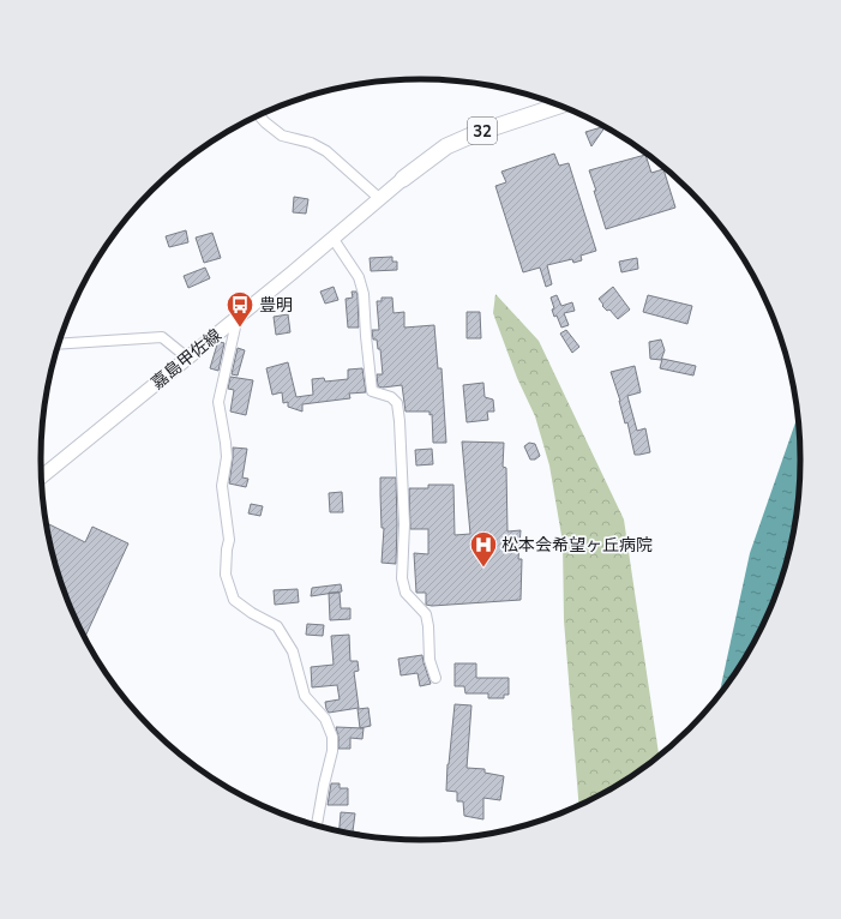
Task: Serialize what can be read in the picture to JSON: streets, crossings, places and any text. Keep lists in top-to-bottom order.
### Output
{
  "streets": {
    "main road": ["32", "嘉島甲佐線"]
  },
  "crossings": [
    ["32", "嘉島甲佐線"]
  ],
  "places": {
    "bus stop": ["豊明"],
    "hospital": ["松本会希望ヶ丘病院"]
  }
}
